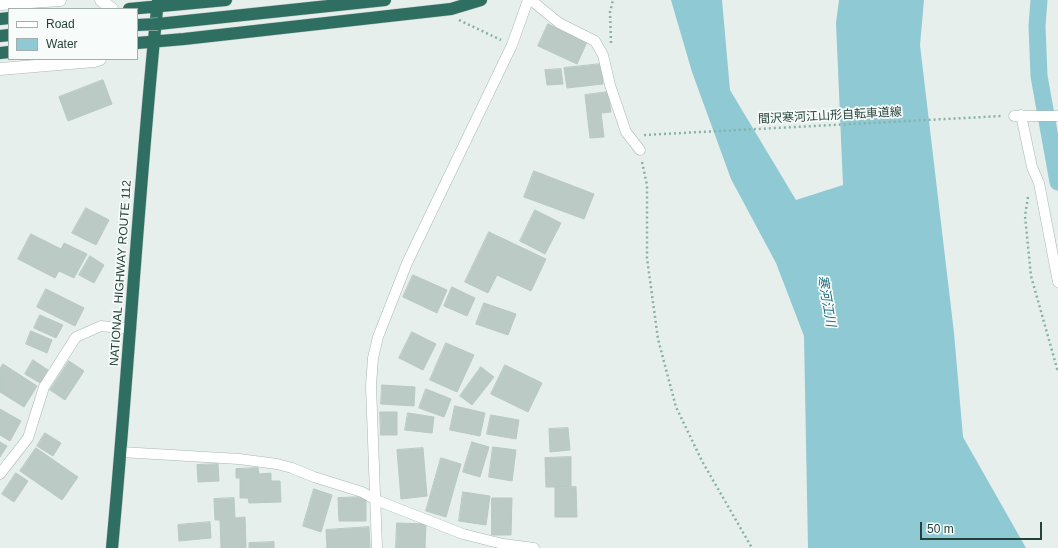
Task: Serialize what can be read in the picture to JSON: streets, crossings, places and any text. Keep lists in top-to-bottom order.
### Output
{
  "streets": {
    "highway": ["NATIONAL HIGHWAY ROUTE 112"],
    "path": ["間沢寒河江山形自転車道線"]
  },
  "water": ["寒河江川"],
  "legend": ["Road", "Water"],
  "scale_bar": "50 m"
}
